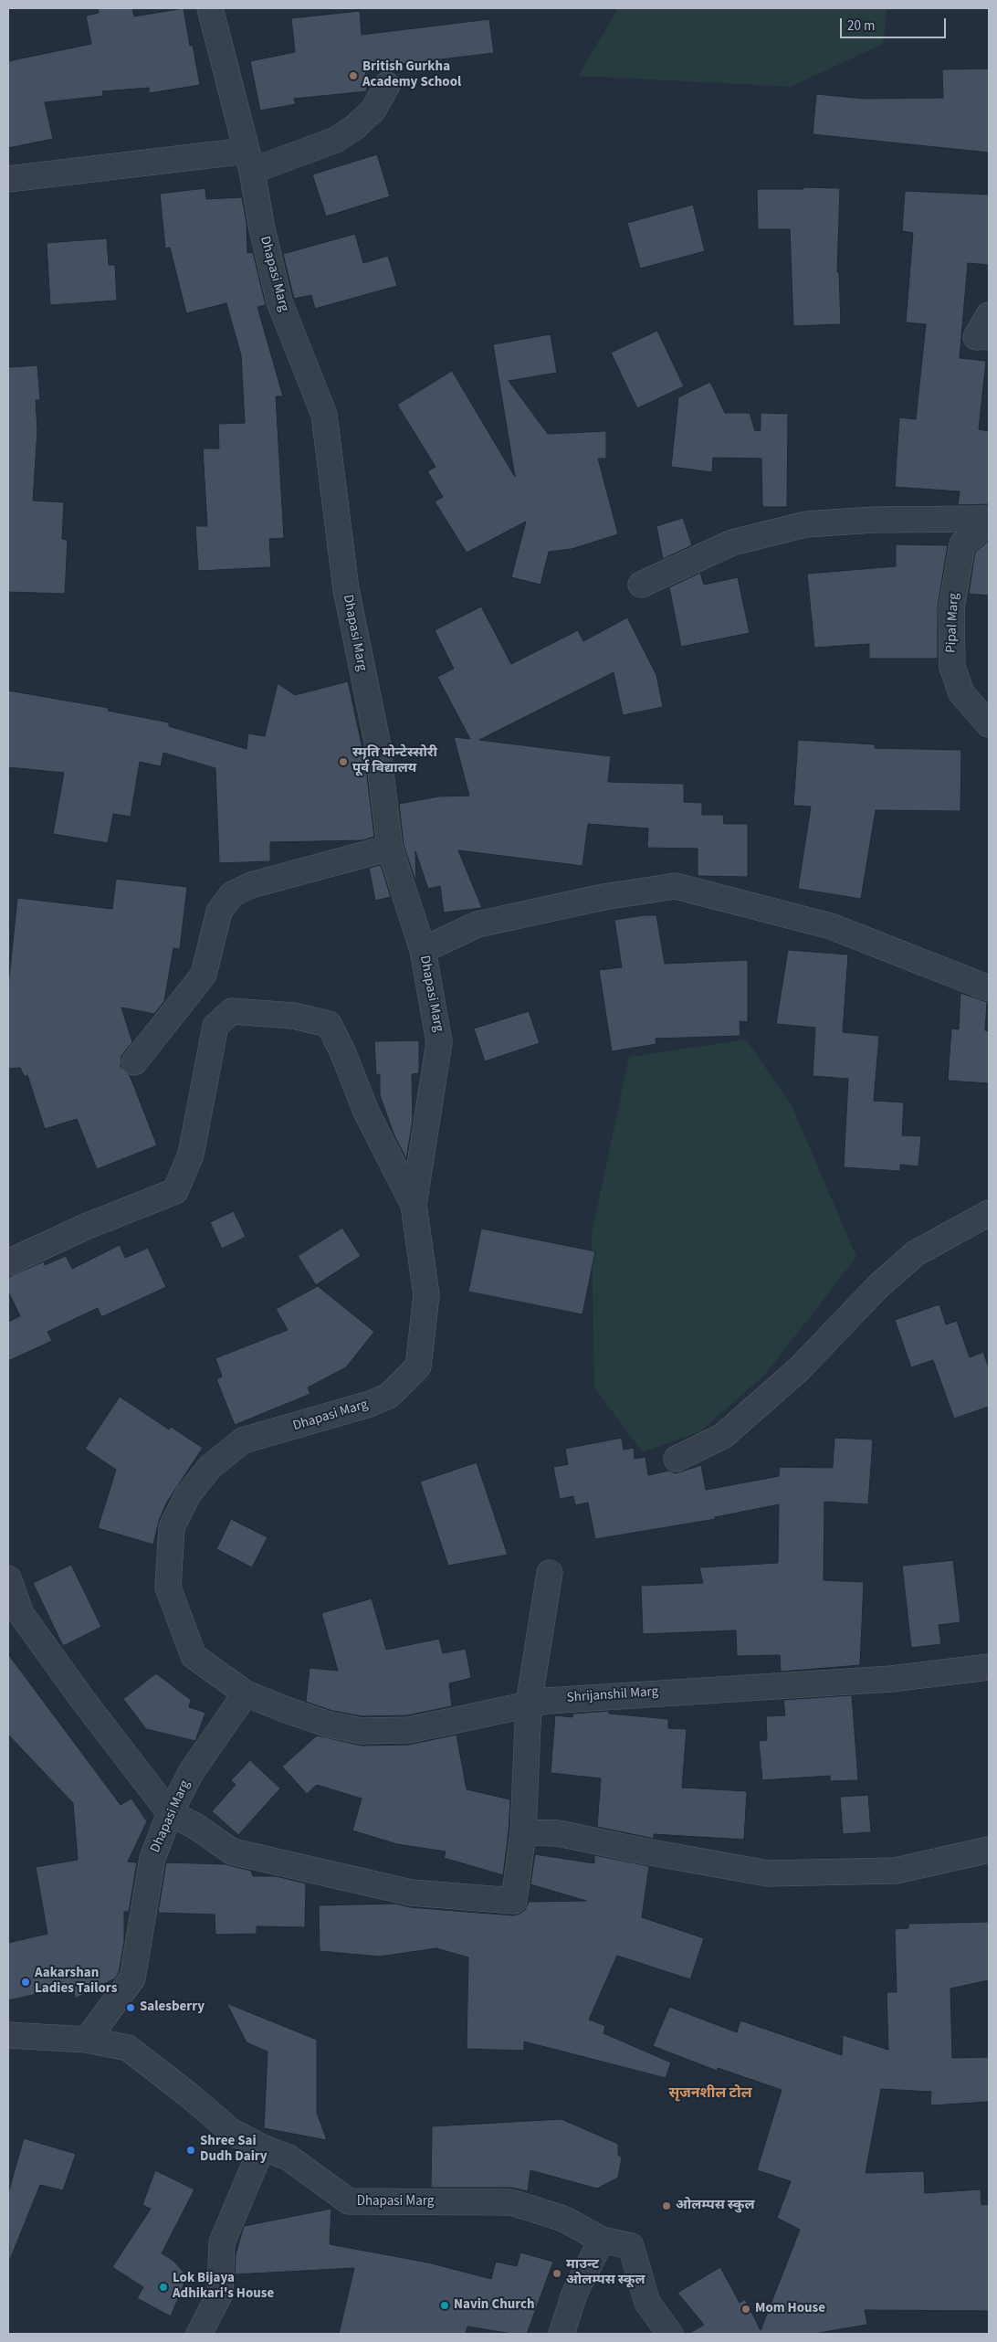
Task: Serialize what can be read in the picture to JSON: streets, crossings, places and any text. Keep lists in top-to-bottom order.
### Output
{
  "streets": {
    "street": ["Dhapasi Marg", "Pipal Marg", "Shrijanshil Marg"]
  },
  "crossings": [
    ["Dhapasi Marg", "Shrijanshil Marg"]
  ],
  "districts": ["सृजनशील टोल"],
  "places": [
    "British Gurkha Academy School",
    "स्मृति मोन्टेस्सोरी पूर्व विद्यालय",
    "Aakarshan Ladies Tailors",
    "Salesberry",
    "Shree Sai Dudh Dairy",
    "ओलम्पस स्कुल",
    "माउन्ट ओलम्पस स्कूल",
    "Lok Bijaya Adhikari's House",
    "Navin Church",
    "Mom House"
  ],
  "scale_bar": "20 m"
}
